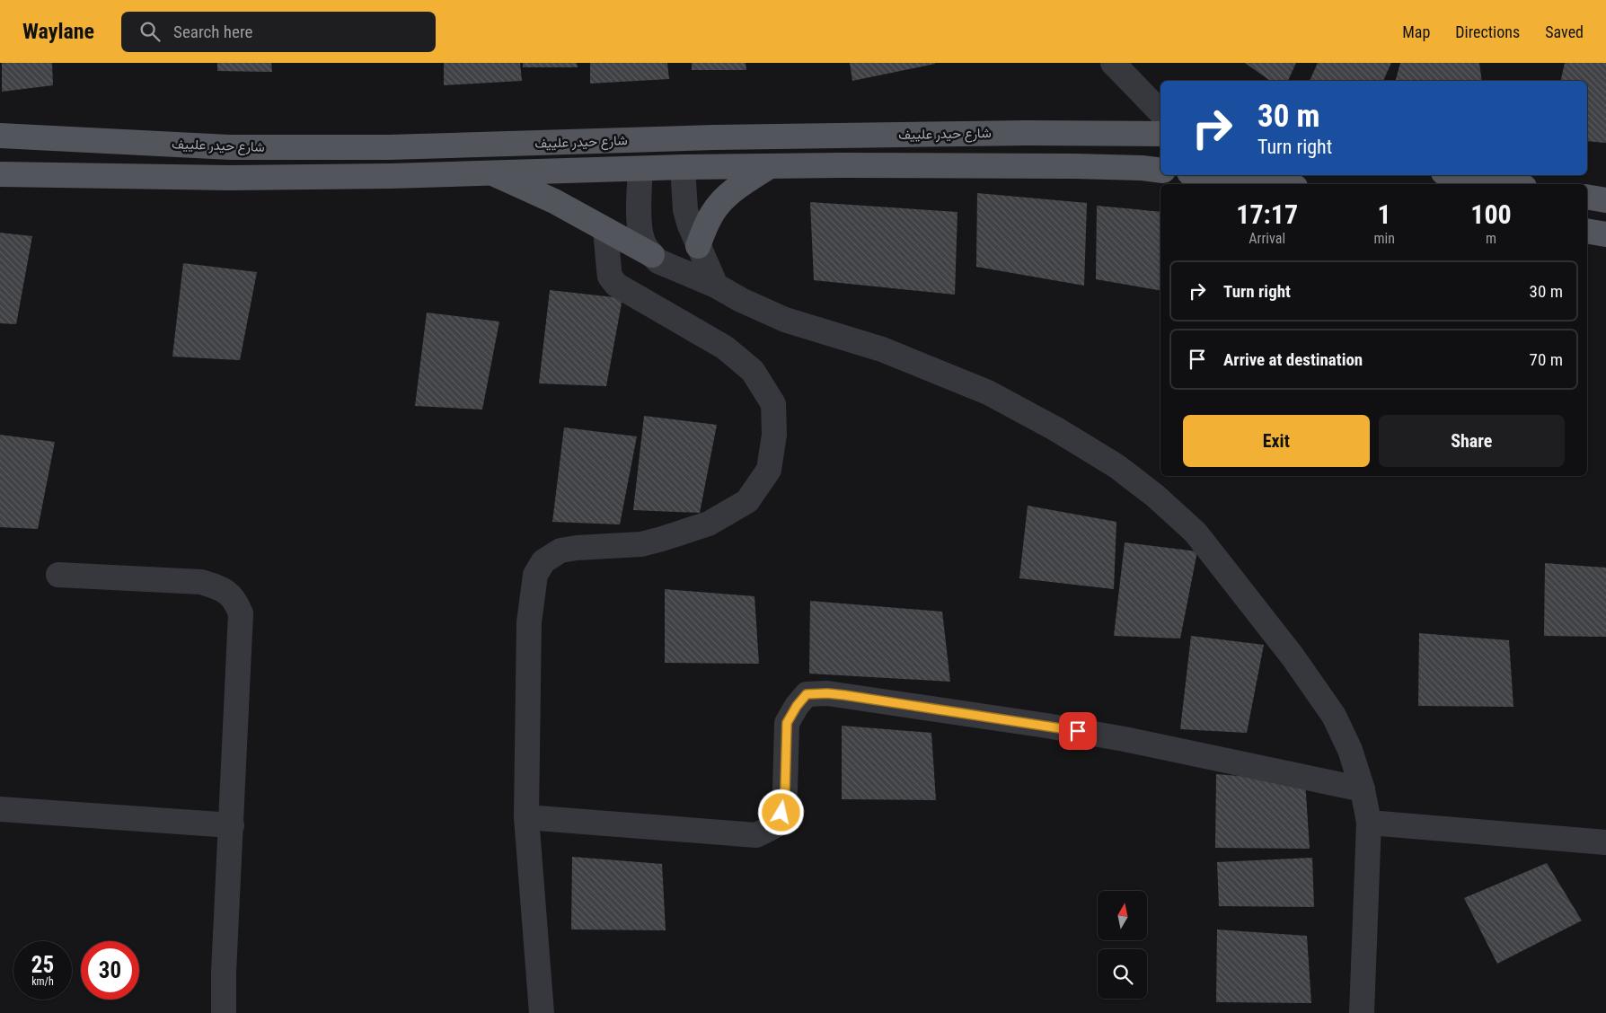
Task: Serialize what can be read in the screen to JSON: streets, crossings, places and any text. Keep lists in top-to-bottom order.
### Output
{
  "streets": {
    "main road": ["شارع حيدر علييف"]
  },
  "north": "top",
  "page": {
    "header": "Waylane",
    "search": "Search here",
    "nav": ["Map", "Directions", "Saved"],
    "turn": ["30 m", "Turn right"],
    "eta": [
      "17:17",
      "Arrival",
      "1",
      "min",
      "100",
      "m"
    ],
    "list": [
      {
        "name": "Turn right",
        "value": "30 m"
      },
      {
        "name": "Arrive at destination",
        "value": "70 m"
      }
    ],
    "buttons": ["Exit", "Share"],
    "speed": "25 km/h",
    "limit": "30"
  }
}
